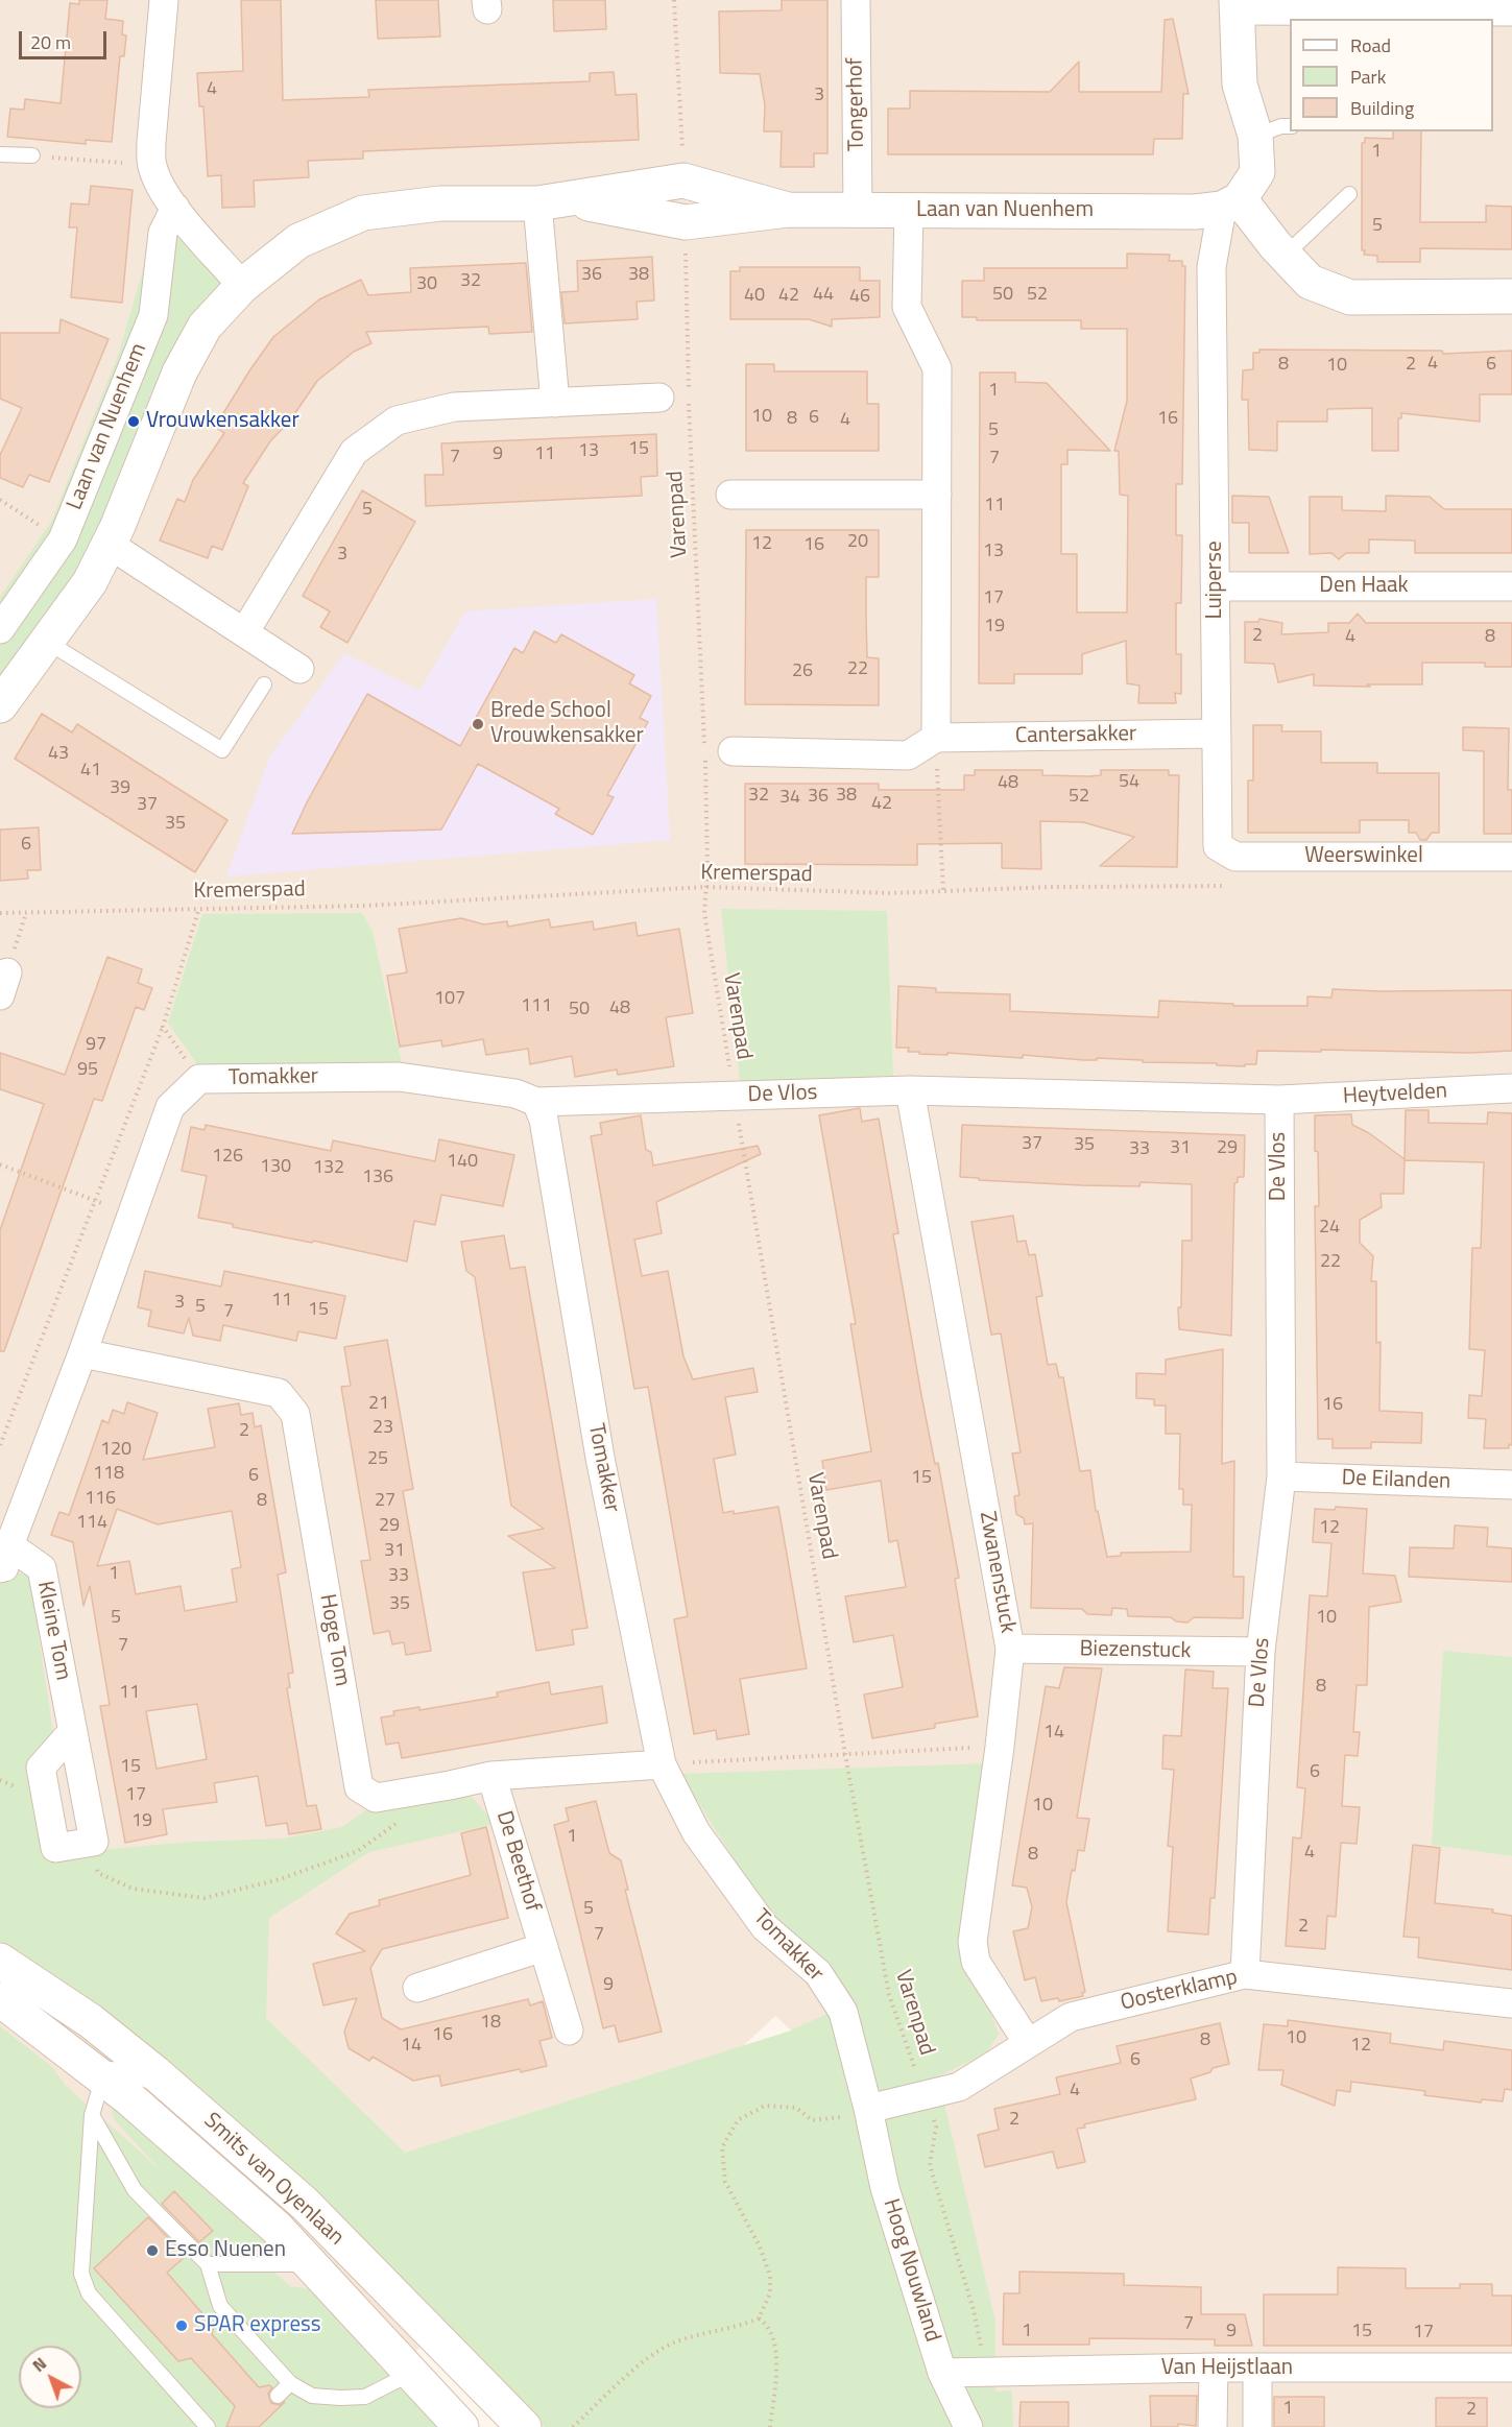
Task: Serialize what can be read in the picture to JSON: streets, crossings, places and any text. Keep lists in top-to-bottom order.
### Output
{
  "streets": {
    "street": [
      "Tongerhof",
      "Laan van Nuenhem",
      "Luiperse",
      "Den Haak",
      "Cantersakker",
      "Weerswinkel",
      "Tomakker",
      "De Vlos",
      "Heytvelden",
      "De Eilanden",
      "Zwanenstuck",
      "Kleine Tom",
      "Hoge Tom",
      "Biezenstuck",
      "De Beethof",
      "Oosterklamp",
      "Smits van Oyenlaan",
      "Hoog Nouwland",
      "Van Heijstlaan"
    ],
    "path": ["Varenpad", "Kremerspad"]
  },
  "crossings": [
    ["Tongerhof", "Laan van Nuenhem"],
    ["Laan van Nuenhem", "Varenpad"],
    ["Laan van Nuenhem", "Luiperse"],
    ["Varenpad", "Kremerspad"],
    ["Varenpad", "De Vlos"],
    ["Varenpad", "Oosterklamp"],
    ["Varenpad", "Van Heijstlaan"],
    ["Luiperse", "Den Haak"],
    ["Luiperse", "Cantersakker"],
    ["Luiperse", "Weerswinkel"],
    ["Tomakker", "De Vlos"],
    ["Tomakker", "Kleine Tom"],
    ["Tomakker", "Hoge Tom"],
    ["Tomakker", "Oosterklamp"],
    ["Tomakker", "Hoog Nouwland"],
    ["De Vlos", "Heytvelden"],
    ["De Vlos", "De Eilanden"],
    ["De Vlos", "Zwanenstuck"],
    ["De Vlos", "Biezenstuck"],
    ["De Vlos", "Oosterklamp"],
    ["Zwanenstuck", "Biezenstuck"],
    ["Zwanenstuck", "Oosterklamp"],
    ["Hoge Tom", "De Beethof"],
    ["Oosterklamp", "Hoog Nouwland"],
    ["Hoog Nouwland", "Van Heijstlaan"]
  ],
  "places": [
    "Vrouwkensakker",
    "Brede School Vrouwkensakker",
    "Esso Nuenen",
    "SPAR express"
  ],
  "house_numbers": [
    "4",
    "3",
    "1",
    "5",
    "36",
    "38",
    "32",
    "30",
    "44",
    "50",
    "52",
    "40",
    "42",
    "46",
    "4",
    "8",
    "2",
    "6",
    "10",
    "1",
    "10",
    "6",
    "8",
    "16",
    "4",
    "5",
    "15",
    "13",
    "9",
    "11",
    "7",
    "7",
    "11",
    "5",
    "20",
    "12",
    "16",
    "13",
    "3",
    "17",
    "19",
    "2",
    "4",
    "8",
    "22",
    "26",
    "43",
    "41",
    "54",
    "48",
    "39",
    "32",
    "38",
    "36",
    "52",
    "34",
    "42",
    "37",
    "35",
    "6",
    "107",
    "111",
    "48",
    "50",
    "97",
    "95",
    "37",
    "35",
    "31",
    "29",
    "33",
    "126",
    "140",
    "130",
    "132",
    "136",
    "24",
    "22",
    "11",
    "3",
    "5",
    "15",
    "7",
    "21",
    "16",
    "23",
    "2",
    "120",
    "25",
    "118",
    "6",
    "15",
    "116",
    "8",
    "27",
    "114",
    "29",
    "12",
    "31",
    "1",
    "33",
    "35",
    "5",
    "10",
    "7",
    "8",
    "11",
    "14",
    "15",
    "6",
    "17",
    "10",
    "19",
    "1",
    "4",
    "8",
    "5",
    "2",
    "7",
    "9",
    "18",
    "16",
    "10",
    "8",
    "14",
    "12",
    "6",
    "4",
    "2",
    "7",
    "1",
    "9",
    "15",
    "17",
    "1",
    "2"
  ],
  "legend": ["Road", "Park", "Building"],
  "scale_bar": "20 m",
  "north": "top left"
}
